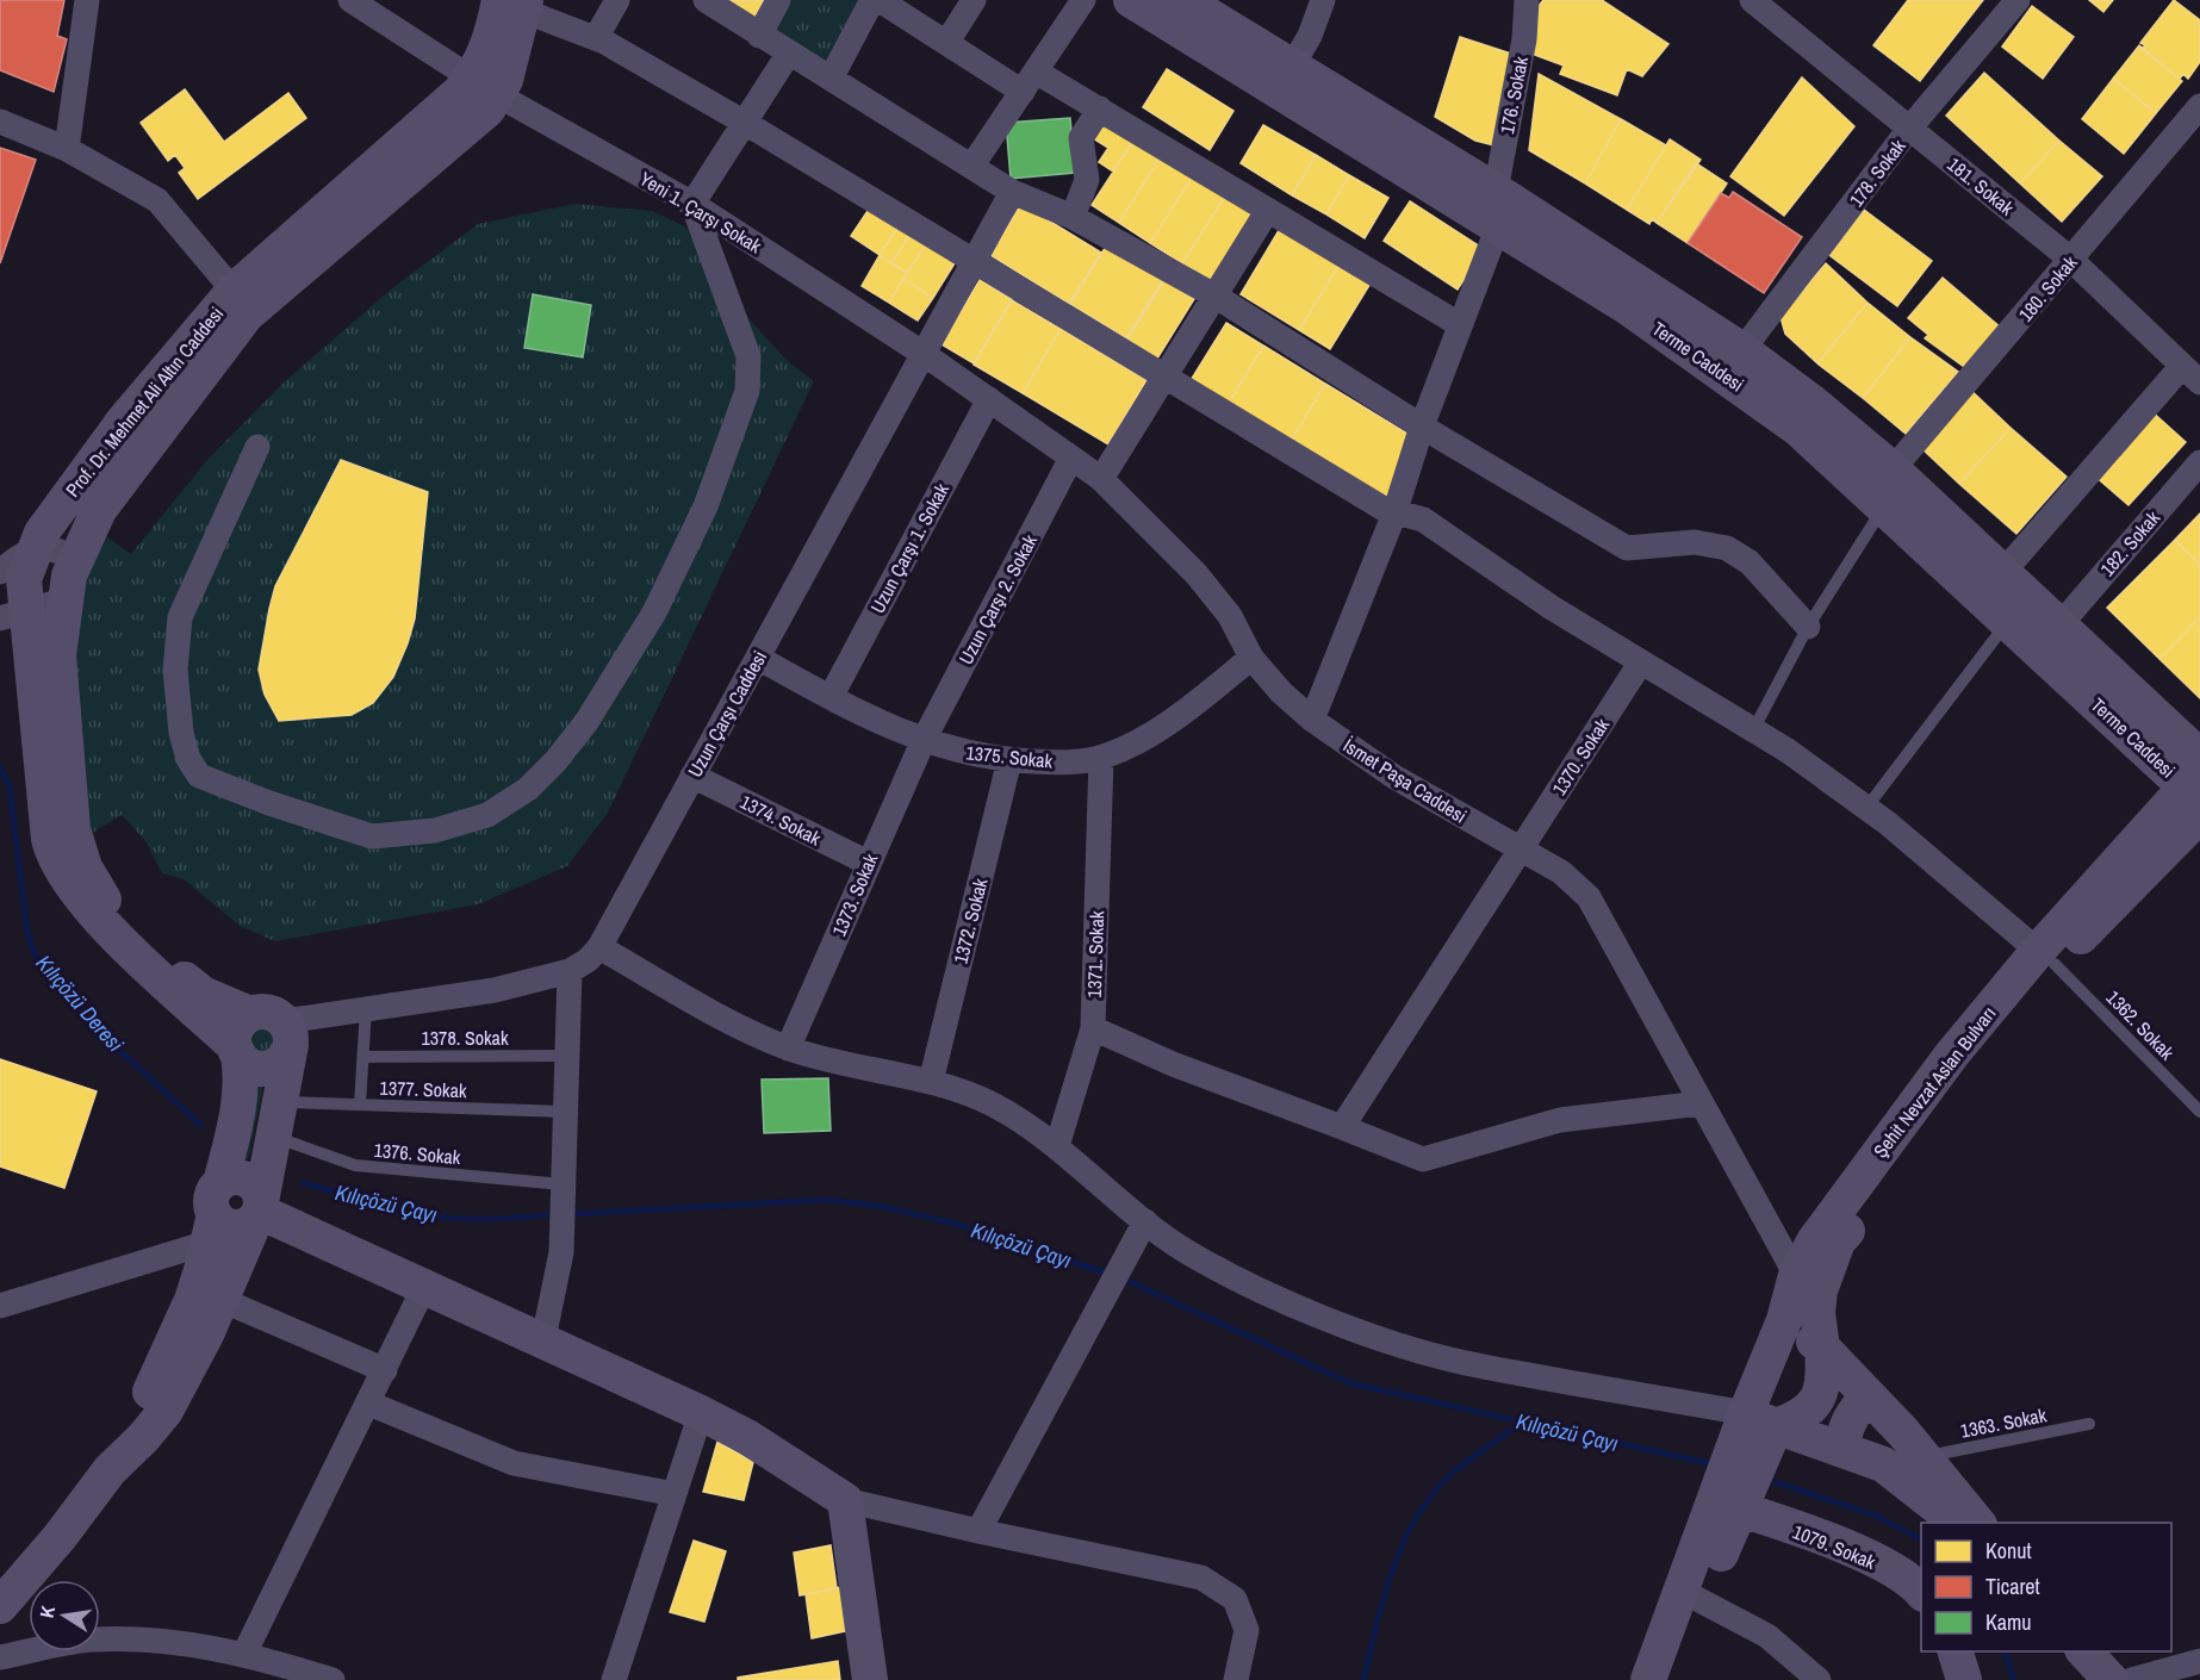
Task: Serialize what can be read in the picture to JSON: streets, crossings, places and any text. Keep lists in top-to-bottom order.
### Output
{
  "streets": {
    "main road": [
      "Terme Caddesi",
      "Prof. Dr. Mehmet Ali Altın Caddesi",
      "Şehit Nevzat Aslan Bulvarı",
      "1079. Sokak"
    ],
    "street": [
      "176. Sokak",
      "178. Sokak",
      "181. Sokak",
      "Yeni 1. Çarşı Sokak",
      "180. Sokak",
      "182. Sokak",
      "Uzun Çarşı 1. Sokak",
      "Uzun Çarşı 2. Sokak",
      "Uzun Çarşı Caddesi",
      "1375. Sokak",
      "1370. Sokak",
      "İsmet Paşa Caddesi",
      "1374. Sokak",
      "1373. Sokak",
      "1372. Sokak",
      "1371. Sokak"
    ],
    "lane": [
      "1362. Sokak",
      "1378. Sokak",
      "1377. Sokak",
      "1376. Sokak",
      "1363. Sokak"
    ]
  },
  "crossings": [
    ["176. Sokak", "Terme Caddesi"],
    ["178. Sokak", "181. Sokak"],
    ["178. Sokak", "Terme Caddesi"],
    ["181. Sokak", "180. Sokak"],
    ["Yeni 1. Çarşı Sokak", "Prof. Dr. Mehmet Ali Altın Caddesi"],
    ["Yeni 1. Çarşı Sokak", "Uzun Çarşı Caddesi"],
    ["Yeni 1. Çarşı Sokak", "İsmet Paşa Caddesi"],
    ["180. Sokak", "Terme Caddesi"],
    ["Terme Caddesi", "182. Sokak"],
    ["Terme Caddesi", "Şehit Nevzat Aslan Bulvarı"],
    ["Prof. Dr. Mehmet Ali Altın Caddesi", "Uzun Çarşı Caddesi"],
    ["Uzun Çarşı 1. Sokak", "1375. Sokak"],
    ["Uzun Çarşı 1. Sokak", "İsmet Paşa Caddesi"],
    ["Uzun Çarşı 2. Sokak", "1375. Sokak"],
    ["Uzun Çarşı 2. Sokak", "İsmet Paşa Caddesi"],
    ["Uzun Çarşı 2. Sokak", "1373. Sokak"],
    ["Uzun Çarşı Caddesi", "1375. Sokak"],
    ["Uzun Çarşı Caddesi", "İsmet Paşa Caddesi"],
    ["Uzun Çarşı Caddesi", "1374. Sokak"],
    ["1375. Sokak", "İsmet Paşa Caddesi"],
    ["1375. Sokak", "1373. Sokak"],
    ["1375. Sokak", "1372. Sokak"],
    ["1375. Sokak", "1371. Sokak"],
    ["1370. Sokak", "İsmet Paşa Caddesi"],
    ["İsmet Paşa Caddesi", "Şehit Nevzat Aslan Bulvarı"],
    ["1374. Sokak", "1373. Sokak"],
    ["1362. Sokak", "Şehit Nevzat Aslan Bulvarı"],
    ["Şehit Nevzat Aslan Bulvarı", "1079. Sokak"]
  ],
  "water": ["Kılıçözü Deresi", "Kılıçözü Çayı"],
  "legend": ["Konut", "Ticaret", "Kamu"],
  "north": "left"
}
